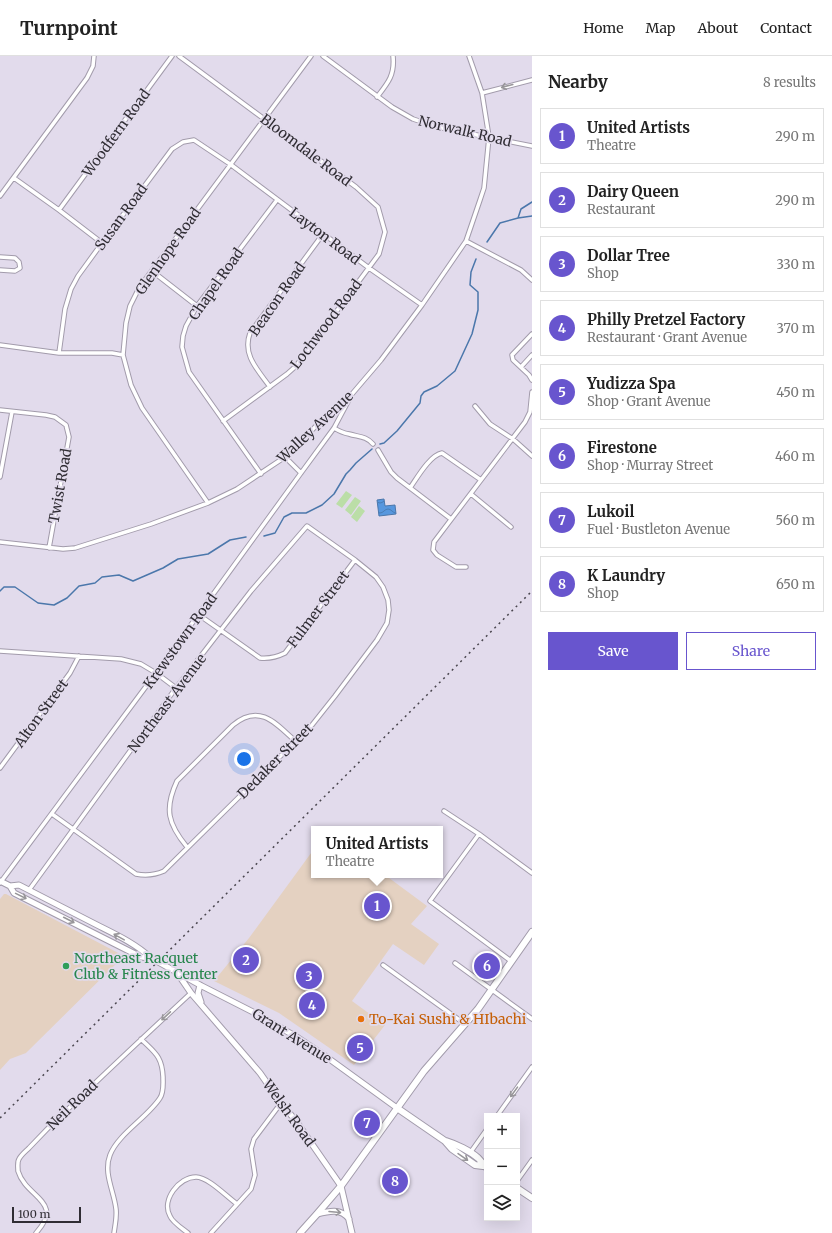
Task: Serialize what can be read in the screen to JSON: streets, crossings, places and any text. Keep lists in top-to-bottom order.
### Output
{
  "streets": {
    "main road": ["Grant Avenue", "Welsh Road"],
    "street": [
      "Norwalk Road",
      "Woodfern Road",
      "Bloomdale Road",
      "Susan Road",
      "Layton Road",
      "Glenhope Road",
      "Chapel Road",
      "Beacon Road",
      "Lochwood Road",
      "Walley Avenue",
      "Twist Road",
      "Fulmer Street",
      "Krewstown Road",
      "Northeast Avenue",
      "Alton Street",
      "Dedaker Street",
      "Neil Road"
    ]
  },
  "crossings": [
    ["Norwalk Road", "Walley Avenue"],
    ["Bloomdale Road", "Layton Road"],
    ["Bloomdale Road", "Glenhope Road"],
    ["Bloomdale Road", "Lochwood Road"],
    ["Susan Road", "Layton Road"],
    ["Susan Road", "Glenhope Road"],
    ["Layton Road", "Glenhope Road"],
    ["Layton Road", "Chapel Road"],
    ["Layton Road", "Beacon Road"],
    ["Layton Road", "Lochwood Road"],
    ["Layton Road", "Walley Avenue"],
    ["Glenhope Road", "Walley Avenue"],
    ["Chapel Road", "Lochwood Road"],
    ["Chapel Road", "Walley Avenue"],
    ["Beacon Road", "Lochwood Road"],
    ["Walley Avenue", "Twist Road"],
    ["Walley Avenue", "Krewstown Road"],
    ["Fulmer Street", "Krewstown Road"],
    ["Fulmer Street", "Northeast Avenue"],
    ["Fulmer Street", "Dedaker Street"],
    ["Krewstown Road", "Grant Avenue"],
    ["Northeast Avenue", "Dedaker Street"],
    ["Northeast Avenue", "Grant Avenue"],
    ["Grant Avenue", "Welsh Road"],
    ["Neil Road", "Welsh Road"]
  ],
  "places": ["Northeast Racquet Club & Fitness Center", "To-Kai Sushi & HIbachi"],
  "scale_bar": "100 m",
  "page": {
    "header": "Turnpoint",
    "nav": [
      "Home",
      "Map",
      "About",
      "Contact"
    ],
    "heading": ["Nearby", "8 results"],
    "list": [
      {
        "mark": "1",
        "name": "United Artists",
        "note": "Theatre",
        "value": "290 m"
      },
      {
        "mark": "2",
        "name": "Dairy Queen",
        "note": "Restaurant",
        "value": "290 m"
      },
      {
        "mark": "3",
        "name": "Dollar Tree",
        "note": "Shop",
        "value": "330 m"
      },
      {
        "mark": "4",
        "name": "Philly Pretzel Factory",
        "note": "Restaurant · Grant Avenue",
        "value": "370 m"
      },
      {
        "mark": "5",
        "name": "Yudizza Spa",
        "note": "Shop · Grant Avenue",
        "value": "450 m"
      },
      {
        "mark": "6",
        "name": "Firestone",
        "note": "Shop · Murray Street",
        "value": "460 m"
      },
      {
        "mark": "7",
        "name": "Lukoil",
        "note": "Fuel · Bustleton Avenue",
        "value": "560 m"
      },
      {
        "mark": "8",
        "name": "K Laundry",
        "note": "Shop",
        "value": "650 m"
      }
    ],
    "buttons": ["Save", "Share"],
    "popup": ["United Artists", "Theatre"],
    "pins": [
      "1",
      "2",
      "6",
      "3",
      "4",
      "5",
      "7",
      "8"
    ],
    "map_buttons": ["+", "−"],
    "scale": "100 m"
  }
}
